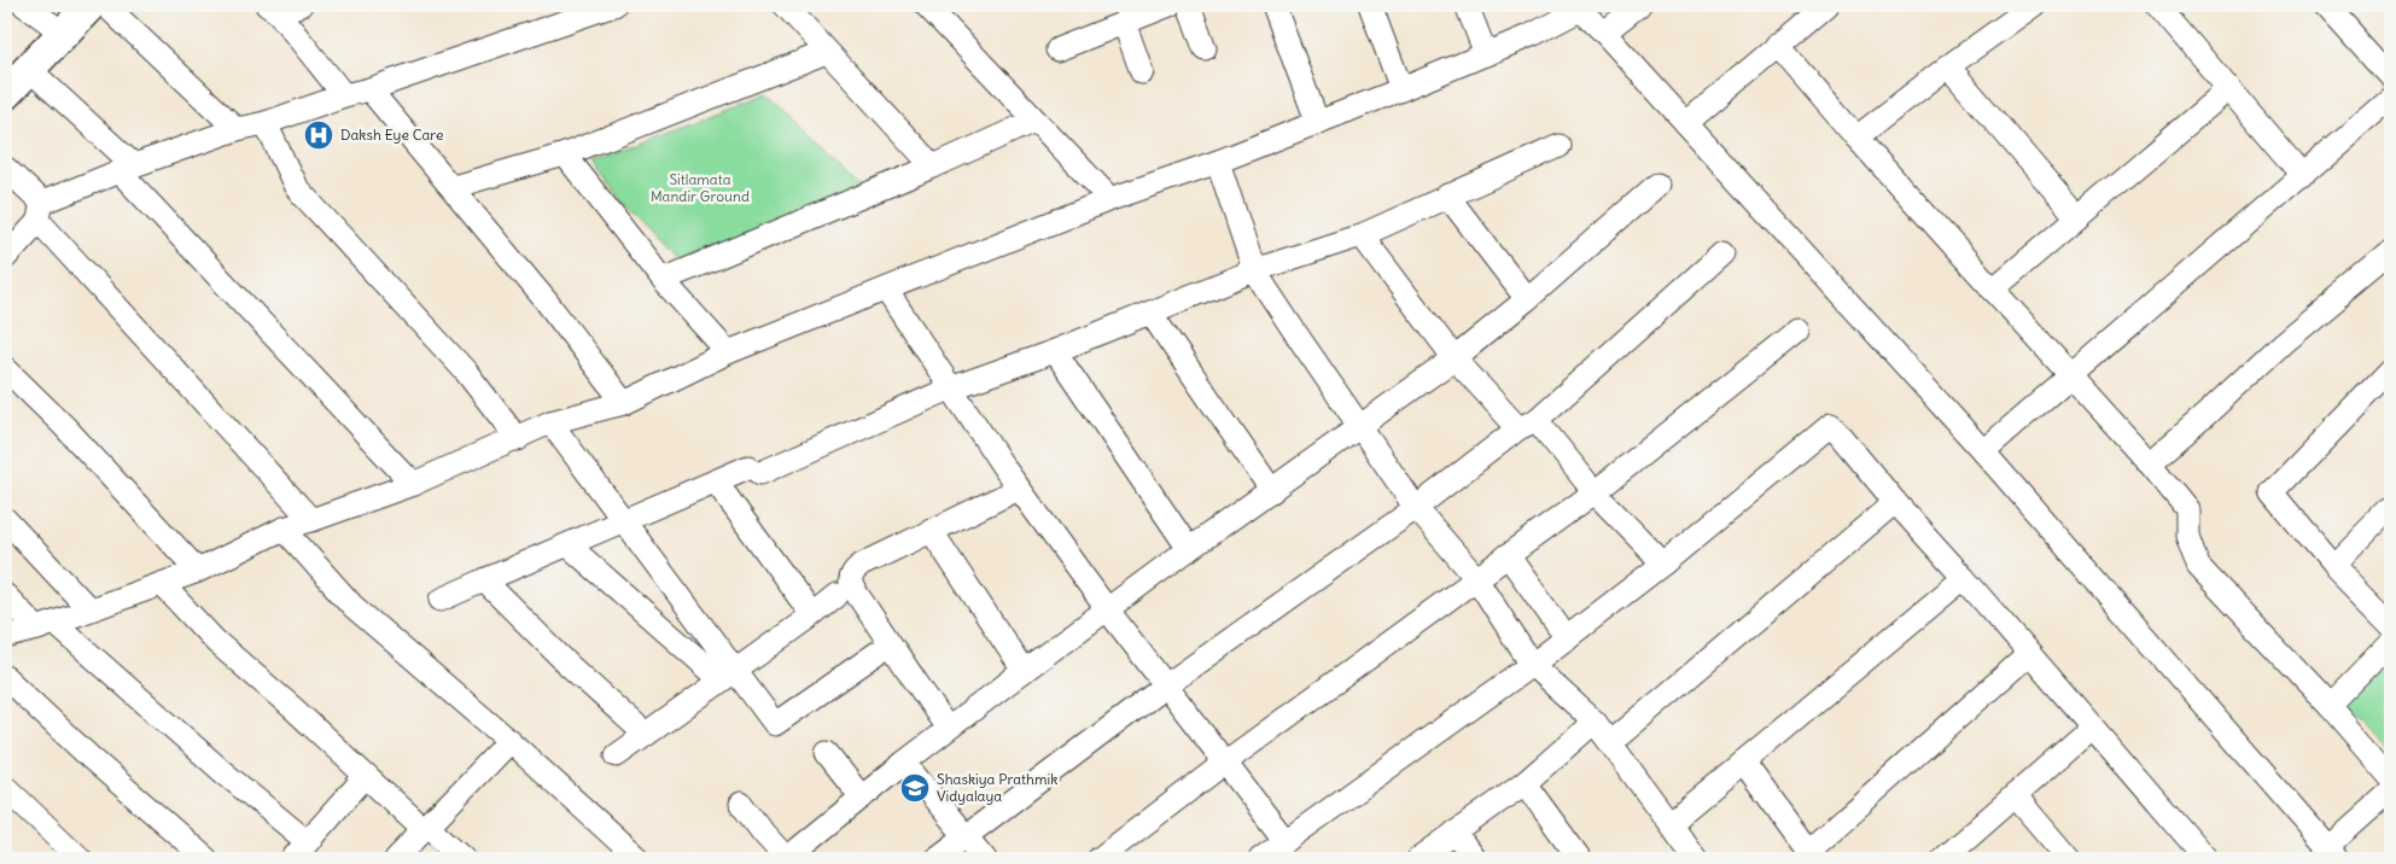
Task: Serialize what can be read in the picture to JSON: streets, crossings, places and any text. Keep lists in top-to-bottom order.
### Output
{
  "parks": ["Sitlamata Mandir Ground"],
  "places": {
    "hospital": ["Daksh Eye Care"],
    "school or university": ["Shaskiya Prathmik Vidyalaya"]
  }
}
